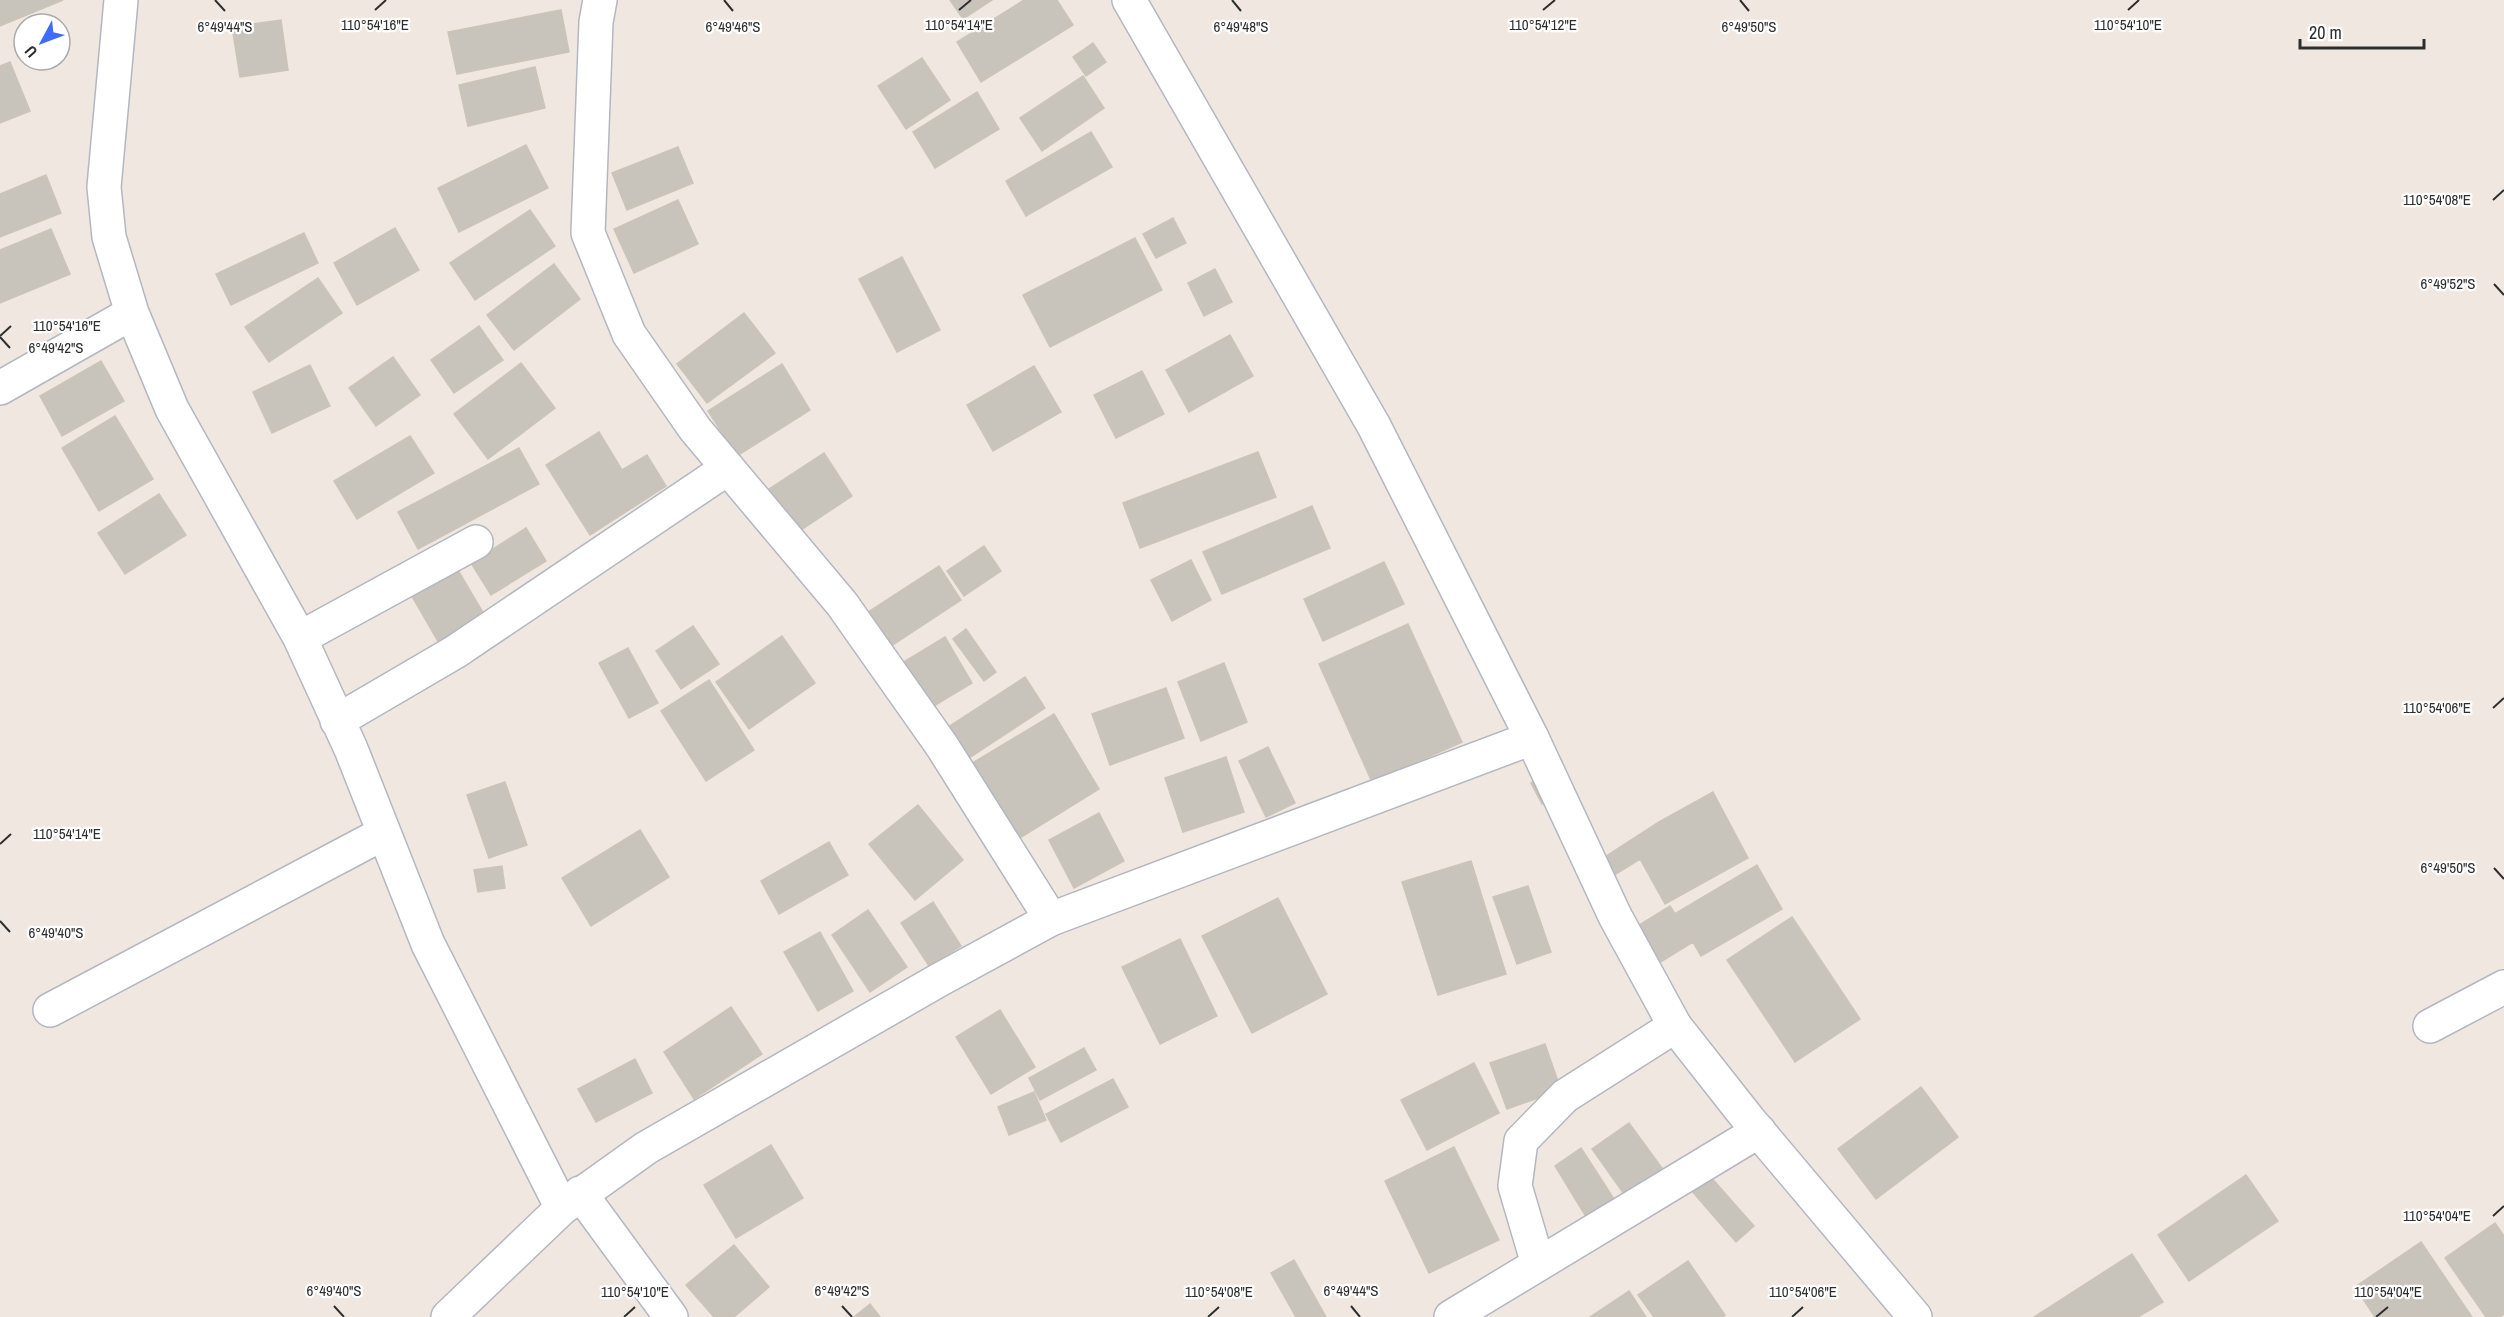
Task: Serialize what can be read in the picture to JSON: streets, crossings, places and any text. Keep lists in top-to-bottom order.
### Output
{
  "scale_bar": "20 m",
  "north": "bottom left",
  "coordinates": [
    "110°54'16\"E",
    "110°54'14\"E",
    "110°54'12\"E",
    "110°54'10\"E",
    "6°49'44\"S",
    "6°49'46\"S",
    "6°49'48\"S",
    "6°49'50\"S",
    "110°54'08\"E",
    "6°49'52\"S",
    "6°49'42\"S",
    "110°54'06\"E",
    "6°49'40\"S",
    "110°54'04\"E"
  ]
}
